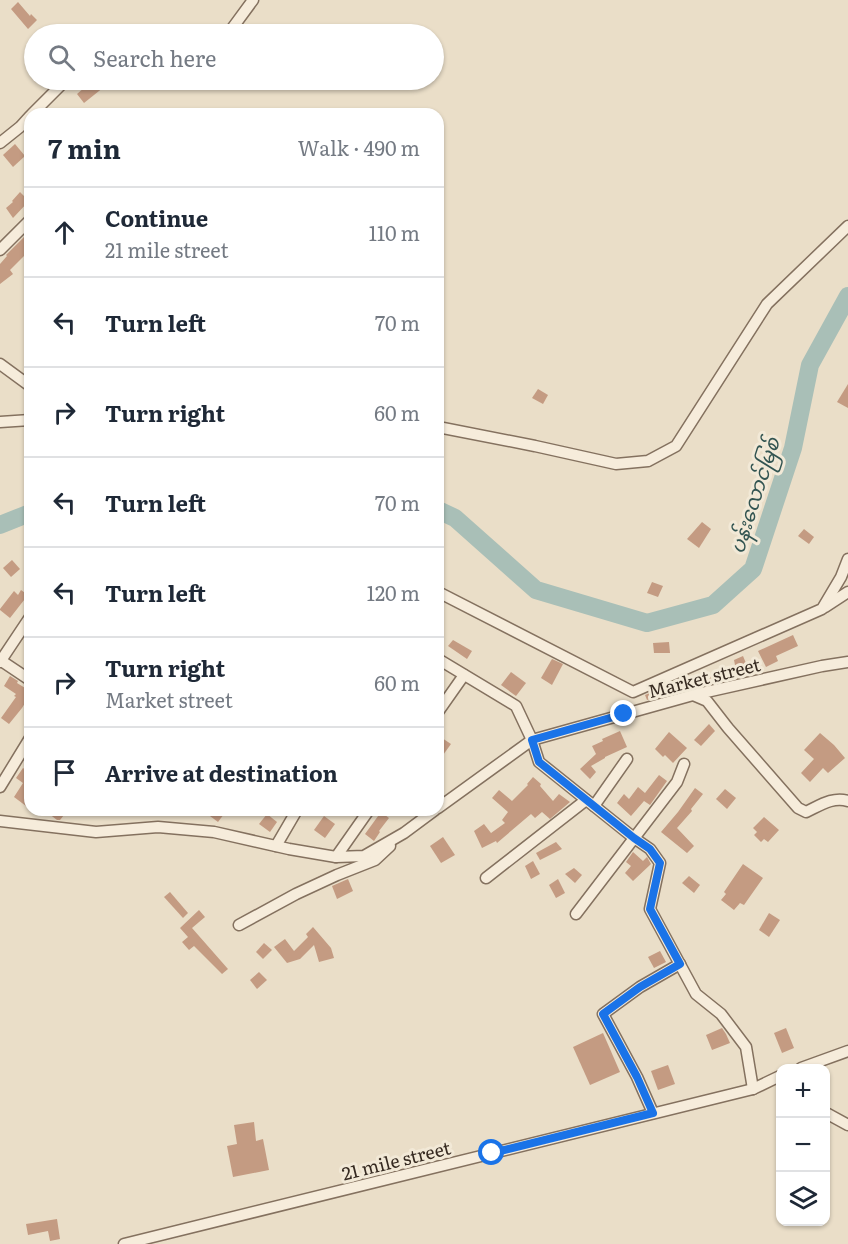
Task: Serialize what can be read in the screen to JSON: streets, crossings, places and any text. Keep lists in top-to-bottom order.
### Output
{
  "streets": {
    "street": ["Market street", "21 mile street"]
  },
  "water": ["ပန်းလောင်မြစ်"],
  "page": {
    "search": "Search here",
    "heading": ["7 min", "Walk · 490 m"],
    "list": [
      ["Continue", "21 mile street", "110 m"],
      ["Turn left", "70 m"],
      ["Turn right", "60 m"],
      ["Turn left", "70 m"],
      ["Turn left", "120 m"],
      ["Turn right", "Market street", "60 m"],
      "Arrive at destination"
    ],
    "map_buttons": ["+", "−"]
  }
}
